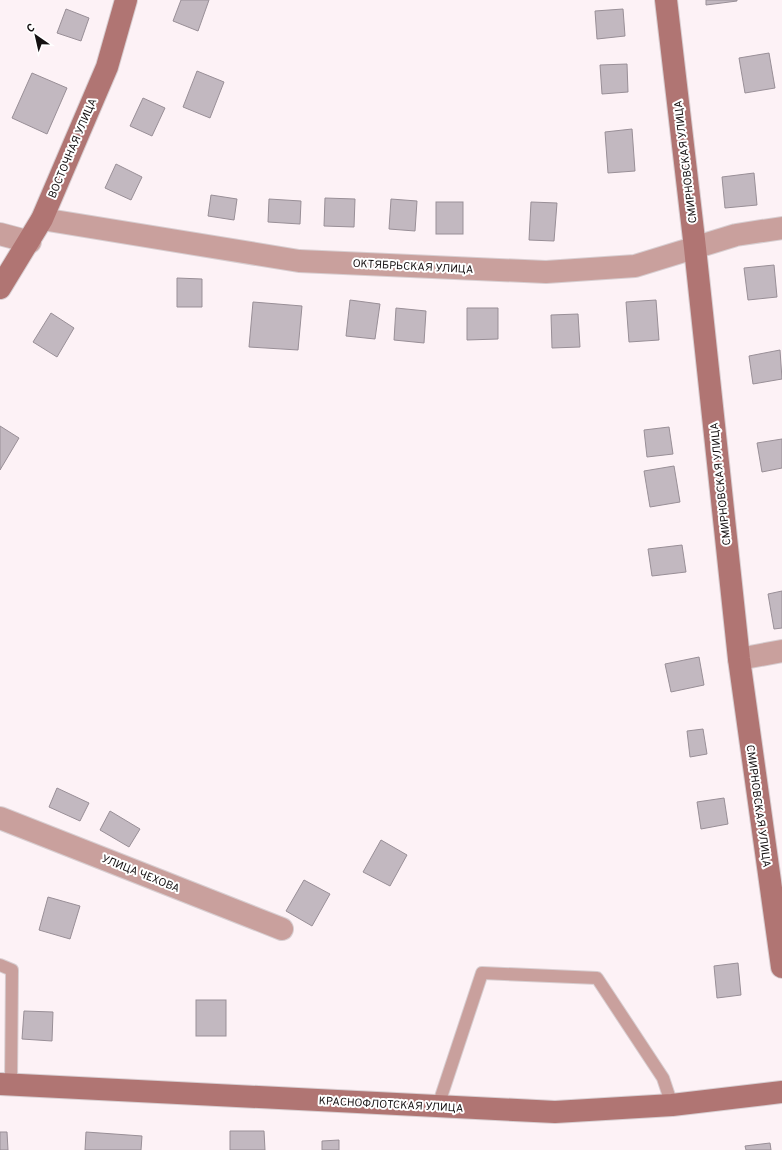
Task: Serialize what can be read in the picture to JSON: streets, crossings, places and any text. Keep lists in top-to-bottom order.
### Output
{
  "streets": {
    "street": [
      "ВОСТОЧНАЯ УЛИЦА",
      "СМИРНОВСКАЯ УЛИЦА",
      "ОКТЯБРЬСКАЯ УЛИЦА",
      "УЛИЦА ЧЕХОВА",
      "КРАСНОФЛОТСКАЯ УЛИЦА"
    ]
  },
  "crossings": [
    ["ВОСТОЧНАЯ УЛИЦА", "ОКТЯБРЬСКАЯ УЛИЦА"],
    ["СМИРНОВСКАЯ УЛИЦА", "ОКТЯБРЬСКАЯ УЛИЦА"]
  ],
  "north": "top left"
}
